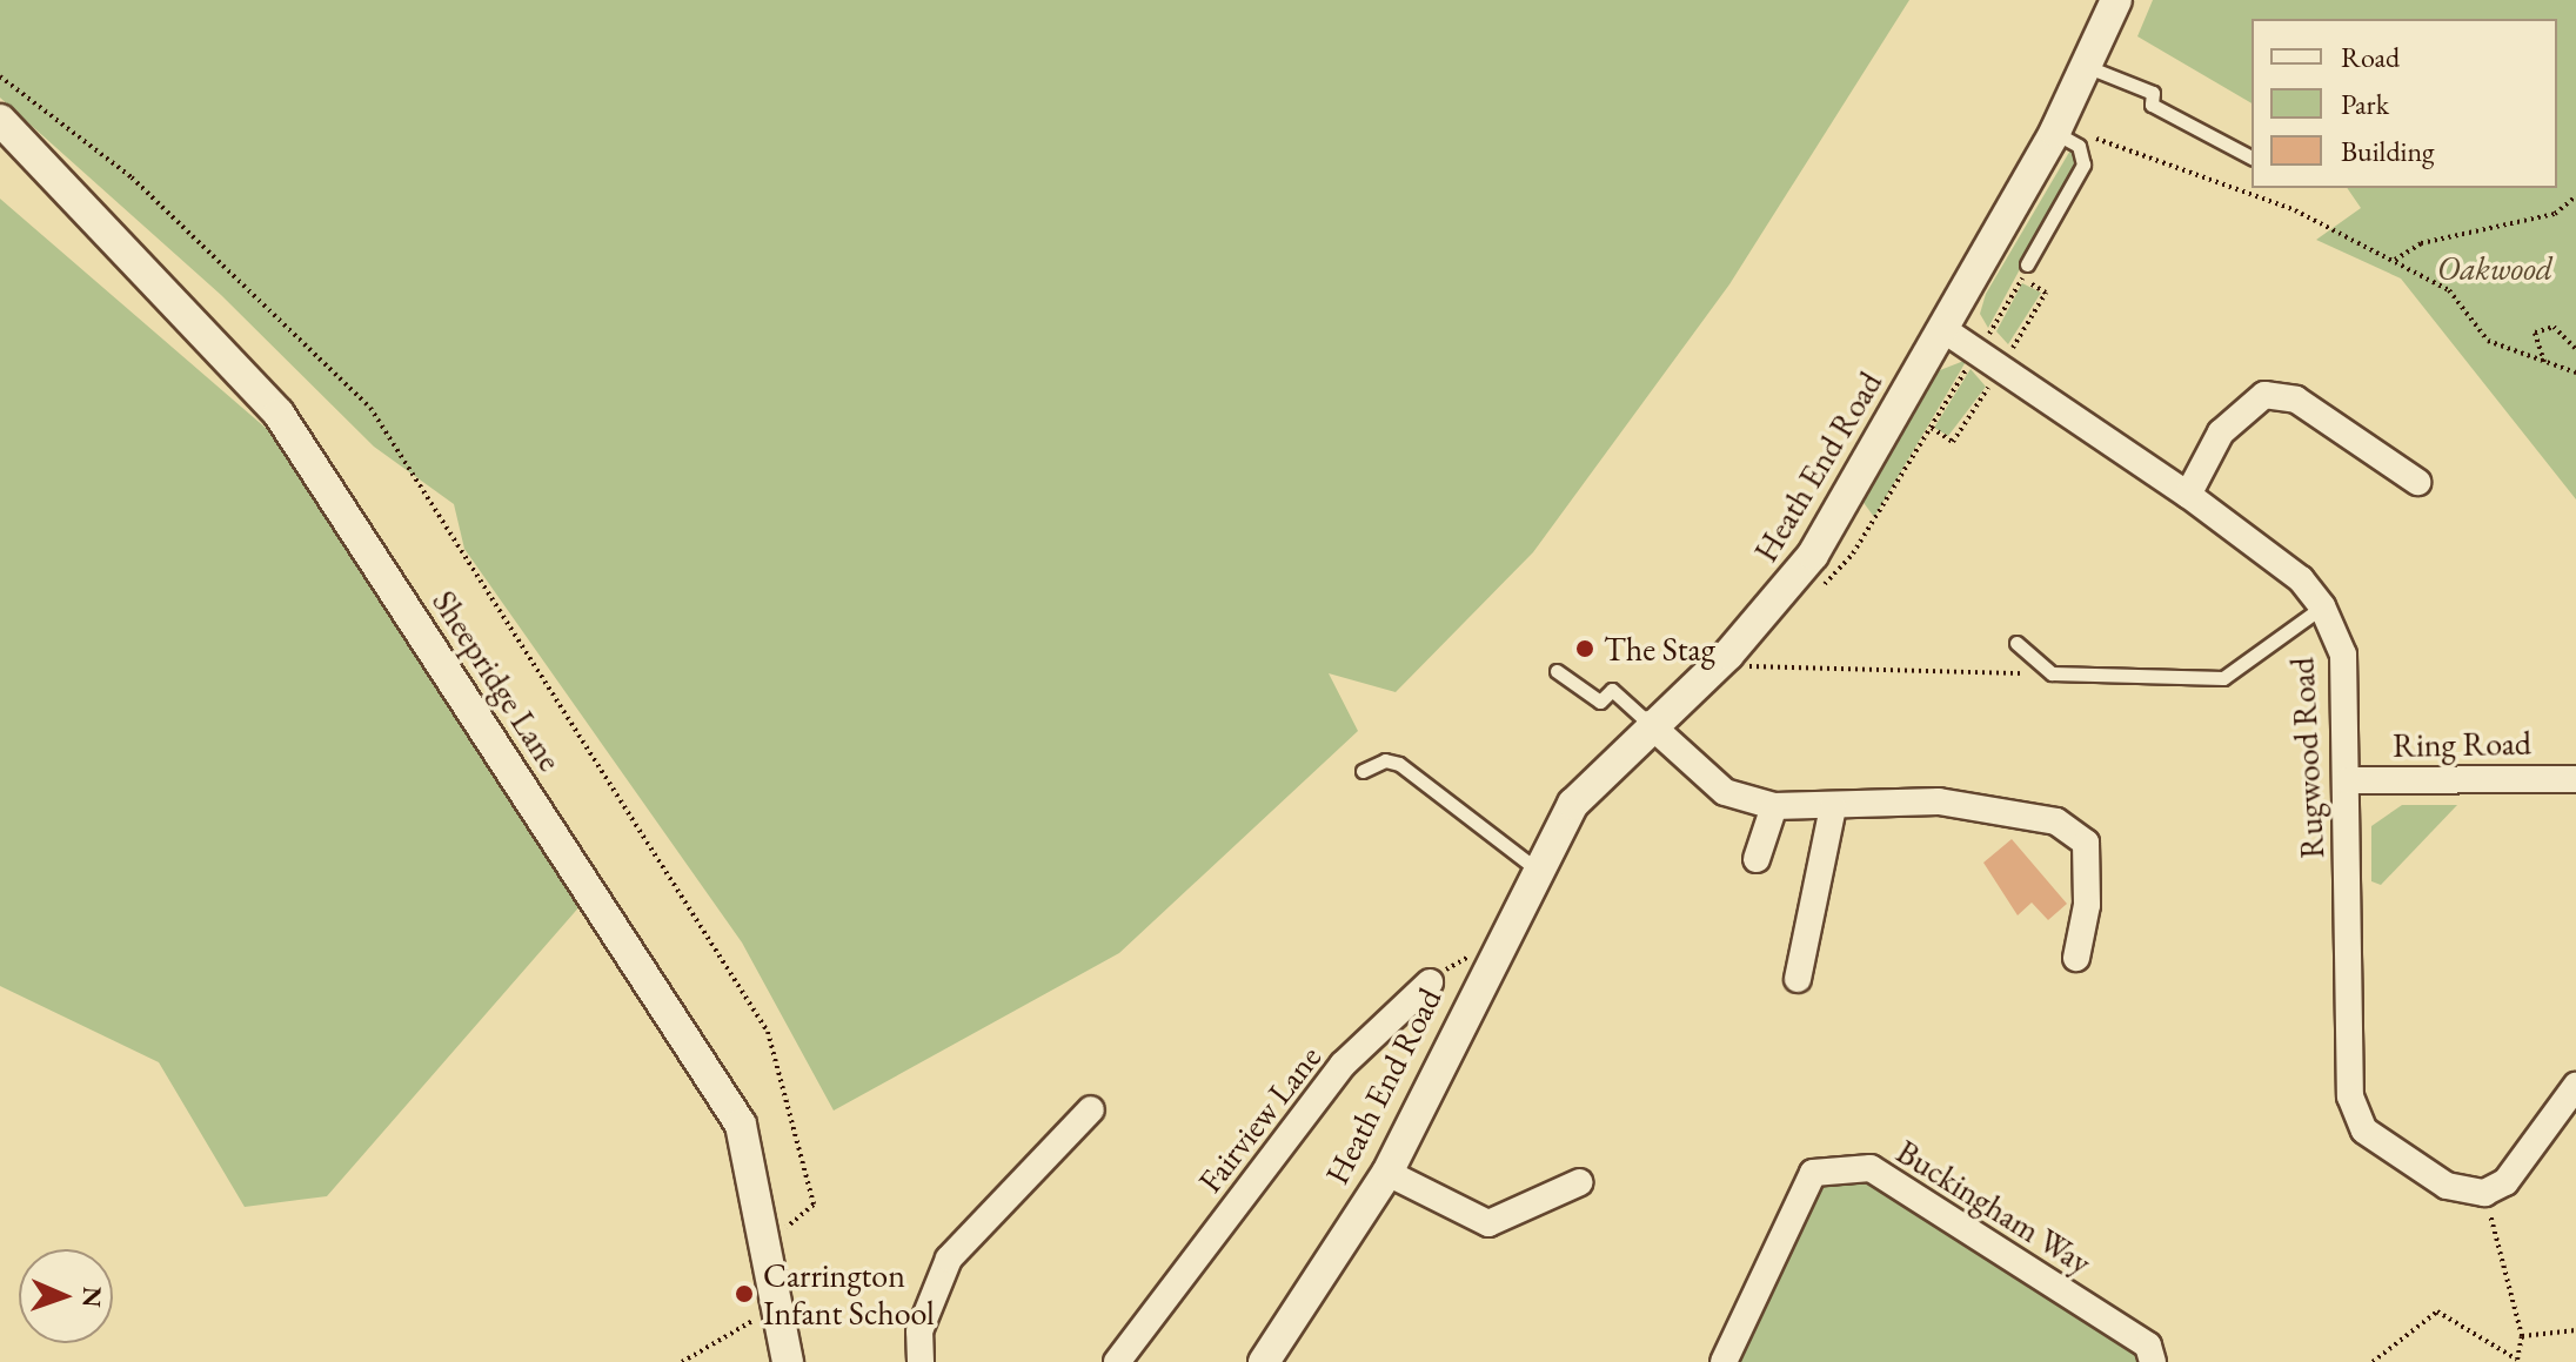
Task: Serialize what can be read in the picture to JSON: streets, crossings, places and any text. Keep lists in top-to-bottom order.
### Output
{
  "streets": {
    "street": [
      "Heath End Road",
      "Sheepridge Lane",
      "Ring Road",
      "Rugwood Road",
      "Fairview Lane",
      "Buckingham Way"
    ]
  },
  "crossings": [
    ["Heath End Road", "Rugwood Road"],
    ["Ring Road", "Rugwood Road"]
  ],
  "parks": ["Oakwood"],
  "places": ["The Stag", "Carrington Infant School"],
  "legend": ["Road", "Park", "Building"],
  "north": "right"
}
